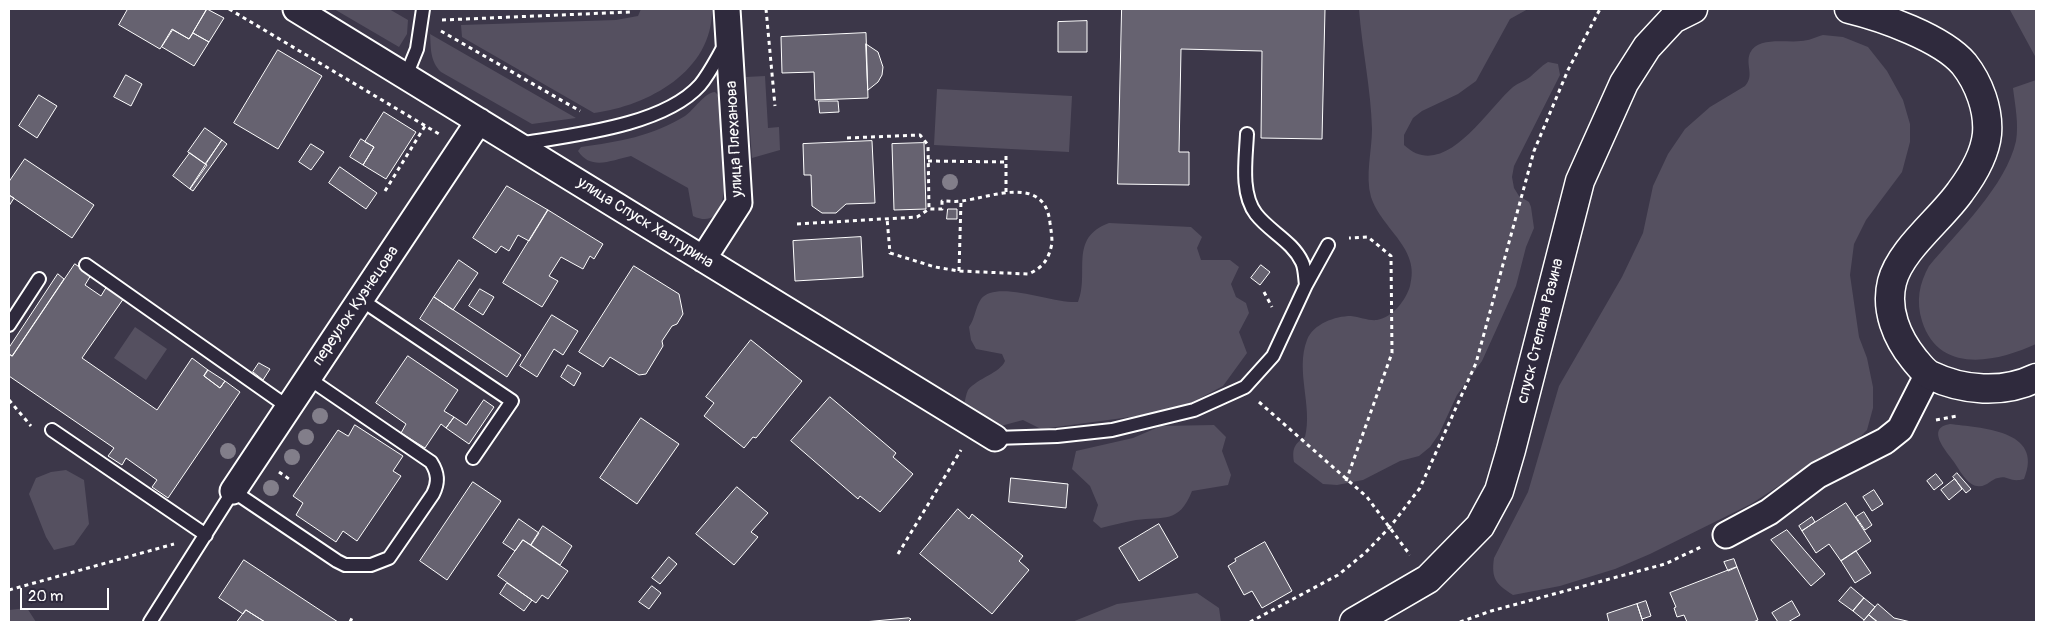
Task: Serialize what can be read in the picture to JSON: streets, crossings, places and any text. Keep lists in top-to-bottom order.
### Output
{
  "streets": {
    "main road": ["спуск Степана Разина"],
    "street": ["улица Плеханова", "улица Спуск Халтурина", "переулок Кузнецова"]
  },
  "crossings": [
    ["улица Плеханова", "улица Спуск Халтурина"],
    ["улица Спуск Халтурина", "переулок Кузнецова"]
  ],
  "scale_bar": "20 m"
}
